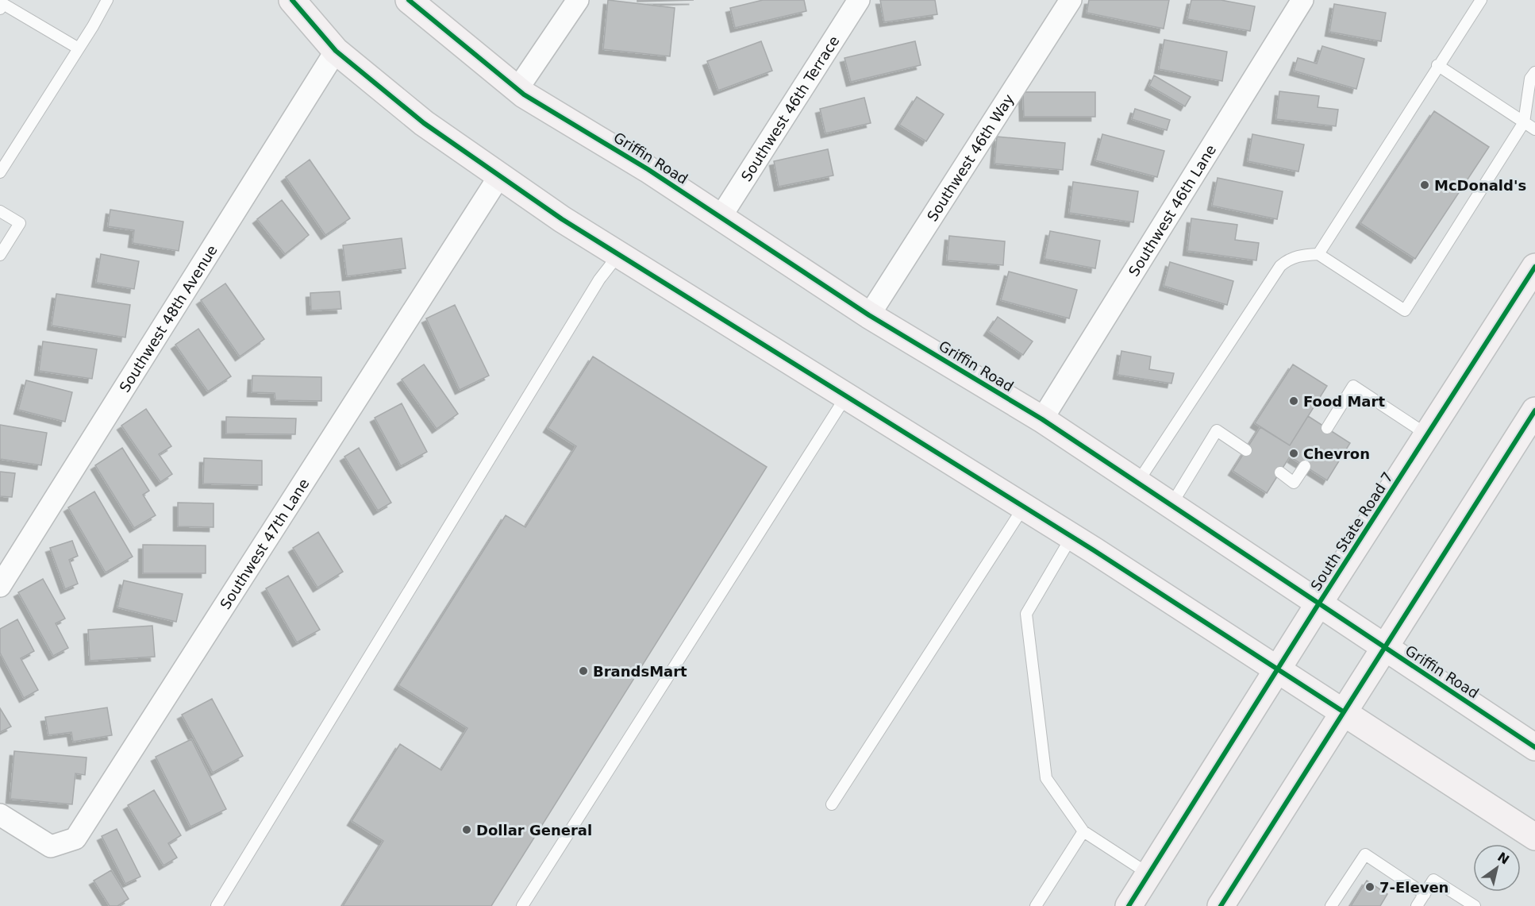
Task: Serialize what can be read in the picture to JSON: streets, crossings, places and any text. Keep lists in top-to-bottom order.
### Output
{
  "streets": {
    "main road": ["Griffin Road", "South State Road 7"],
    "street": [
      "Southwest 46th Terrace",
      "Southwest 46th Way",
      "Southwest 46th Lane",
      "Southwest 48th Avenue",
      "Southwest 47th Lane"
    ]
  },
  "crossings": [
    ["Southwest 46th Terrace", "Griffin Road"],
    ["Southwest 46th Way", "Griffin Road"],
    ["Griffin Road", "Southwest 46th Lane"],
    ["Griffin Road", "South State Road 7"]
  ],
  "places": [
    "McDonald's",
    "Food Mart",
    "Chevron",
    "BrandsMart",
    "Dollar General",
    "7-Eleven"
  ],
  "north": "top right"
}
